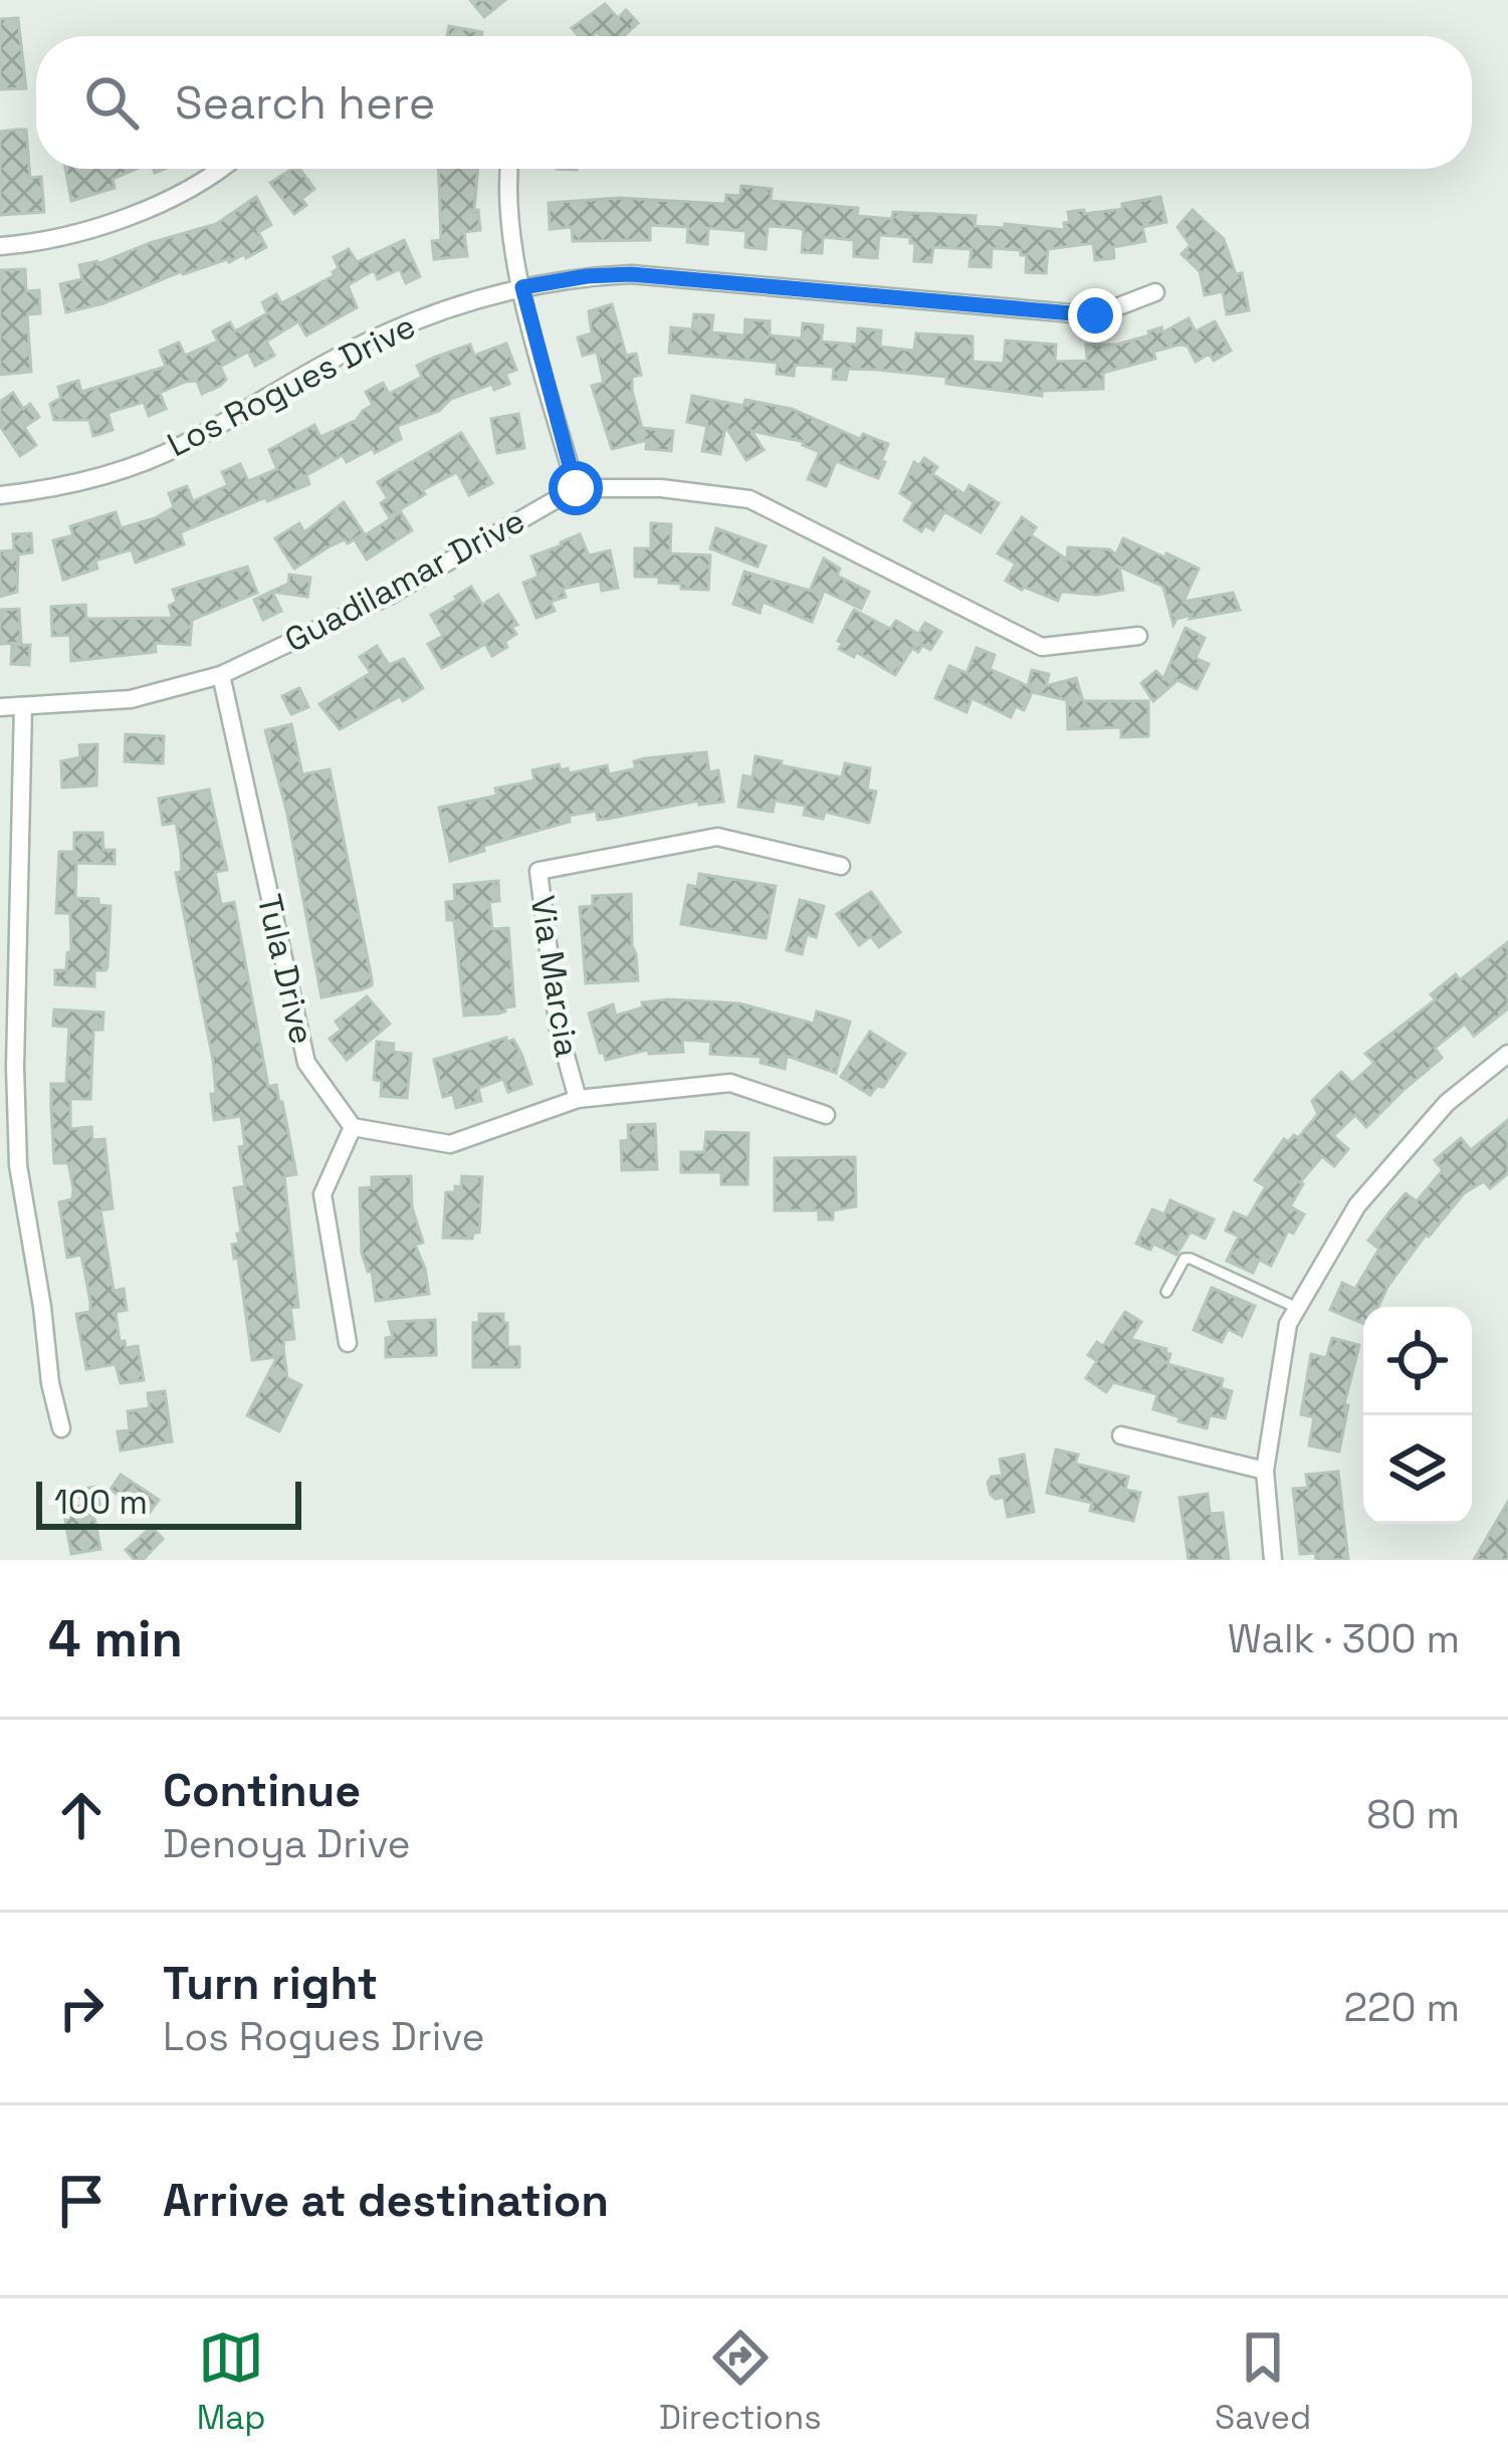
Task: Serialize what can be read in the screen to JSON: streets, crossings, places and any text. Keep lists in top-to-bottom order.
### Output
{
  "streets": {
    "street": [
      "Los Rogues Drive",
      "Guadilamar Drive",
      "Tula Drive",
      "Via Marcia"
    ]
  },
  "crossings": [
    ["Guadilamar Drive", "Tula Drive"]
  ],
  "scale_bar": "100 m",
  "page": {
    "search": "Search here",
    "scale": "100 m",
    "heading": ["4 min", "Walk · 300 m"],
    "list": [
      ["Continue", "Denoya Drive", "80 m"],
      ["Turn right", "Los Rogues Drive", "220 m"],
      "Arrive at destination"
    ],
    "nav": ["Map", "Directions", "Saved"]
  }
}
